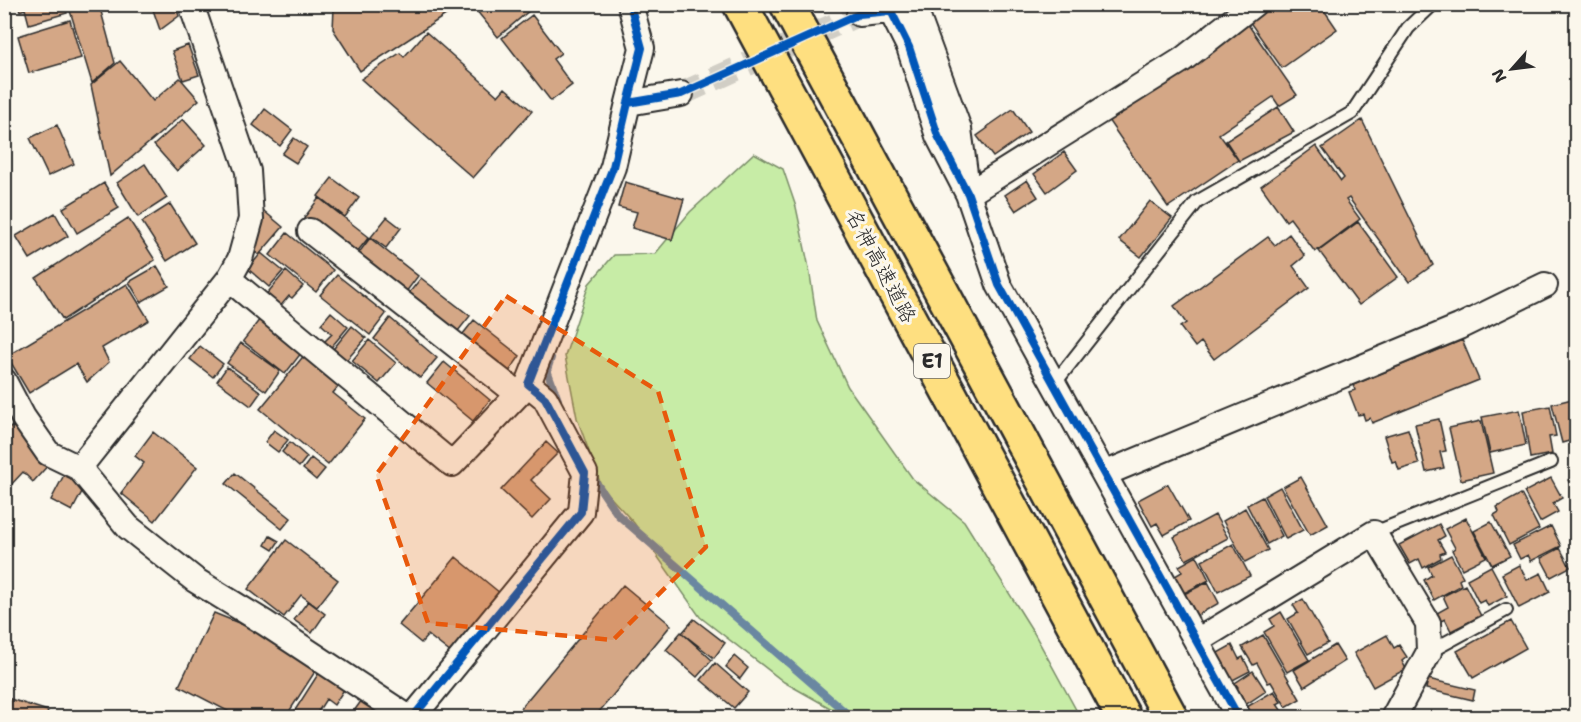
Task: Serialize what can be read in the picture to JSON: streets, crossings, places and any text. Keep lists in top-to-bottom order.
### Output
{
  "streets": {
    "highway": ["名神高速道路", "E1"]
  },
  "north": "bottom left"
}
